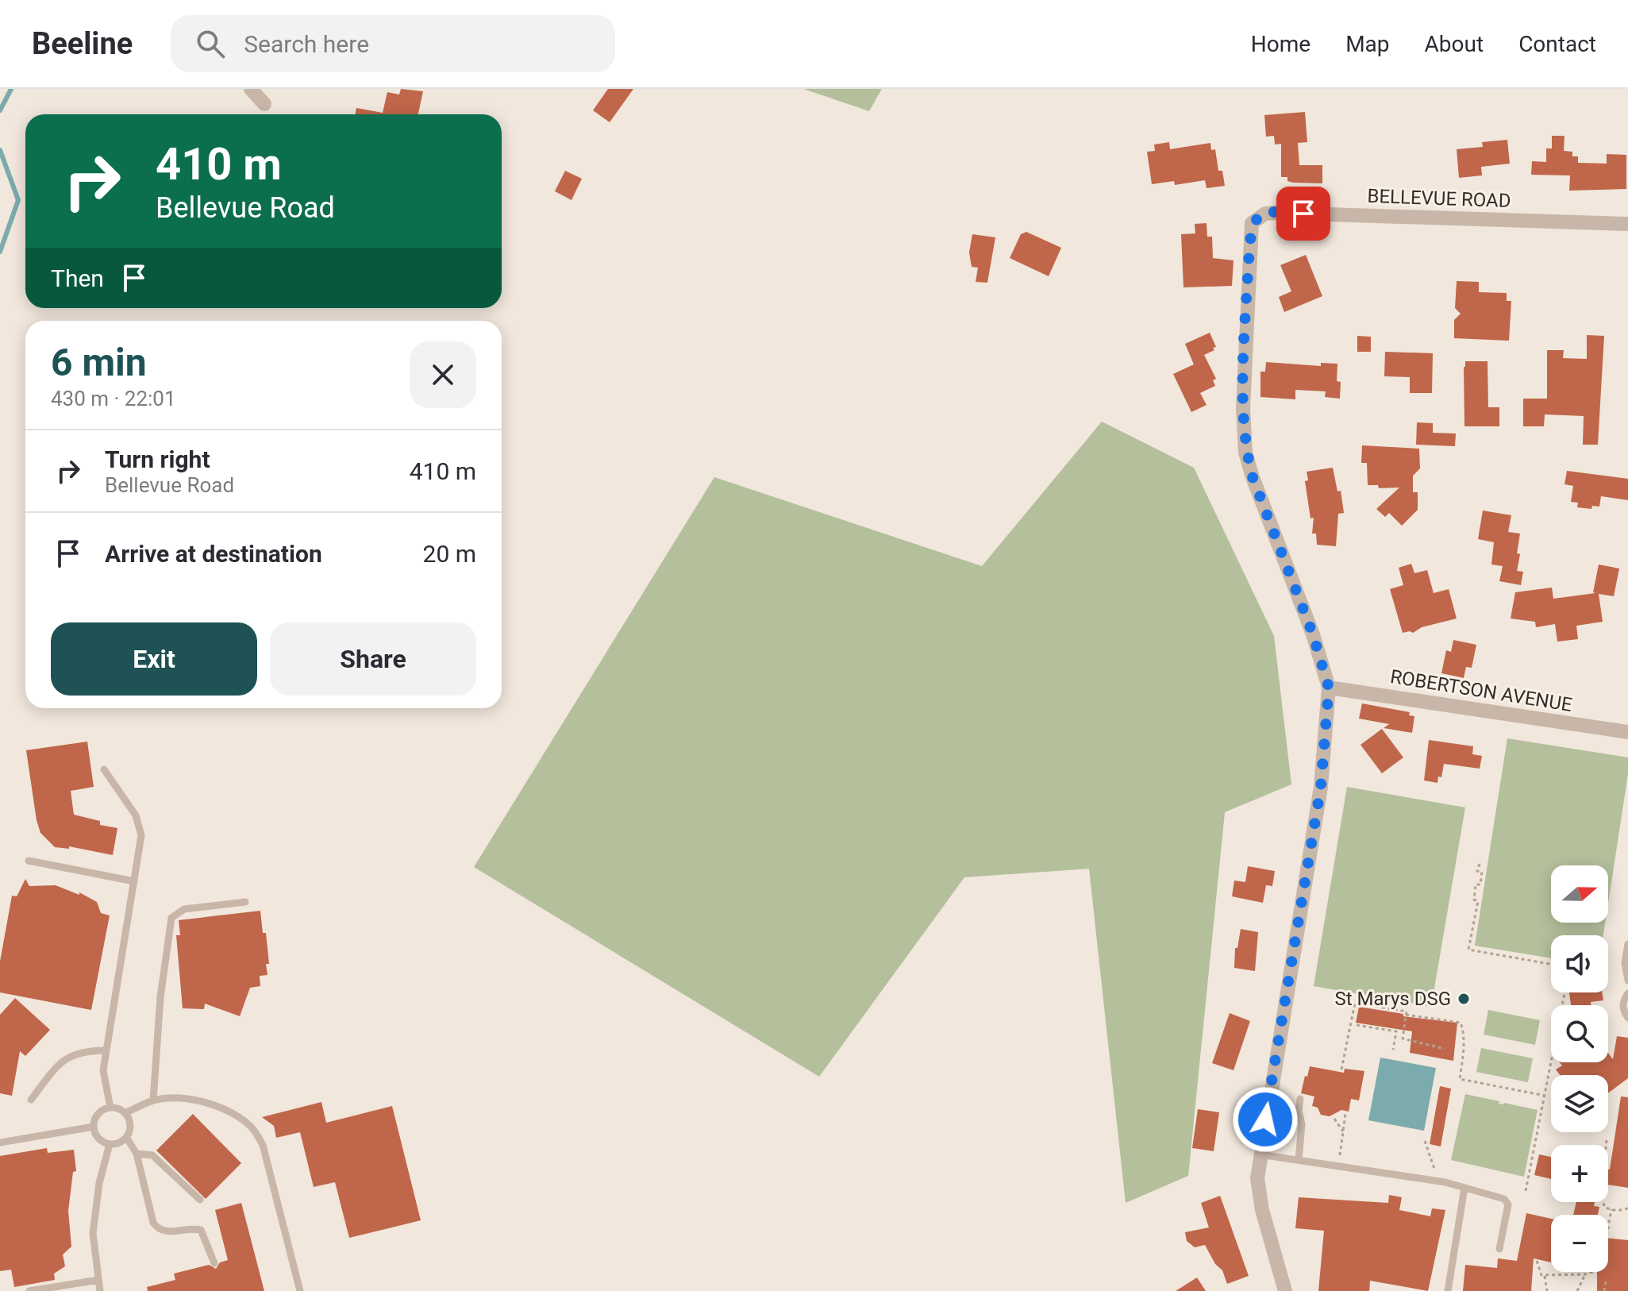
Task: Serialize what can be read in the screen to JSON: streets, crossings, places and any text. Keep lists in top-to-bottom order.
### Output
{
  "streets": {
    "street": ["BELLEVUE ROAD", "ROBERTSON AVENUE"]
  },
  "crossings": [
    ["BELLEVUE ROAD", "ROBERTSON AVENUE"]
  ],
  "places": ["St Marys DSG"],
  "north": "right",
  "page": {
    "header": "Beeline",
    "search": "Search here",
    "nav": [
      "Home",
      "Map",
      "About",
      "Contact"
    ],
    "turn": ["410 m", "Bellevue Road"],
    "then": "Then",
    "heading": ["6 min", "430 m · 22:01"],
    "list": [
      {
        "name": "Turn right",
        "note": "Bellevue Road",
        "value": "410 m"
      },
      {
        "name": "Arrive at destination",
        "value": "20 m"
      }
    ],
    "buttons": ["Exit", "Share"],
    "map_buttons": ["+", "−"]
  }
}
